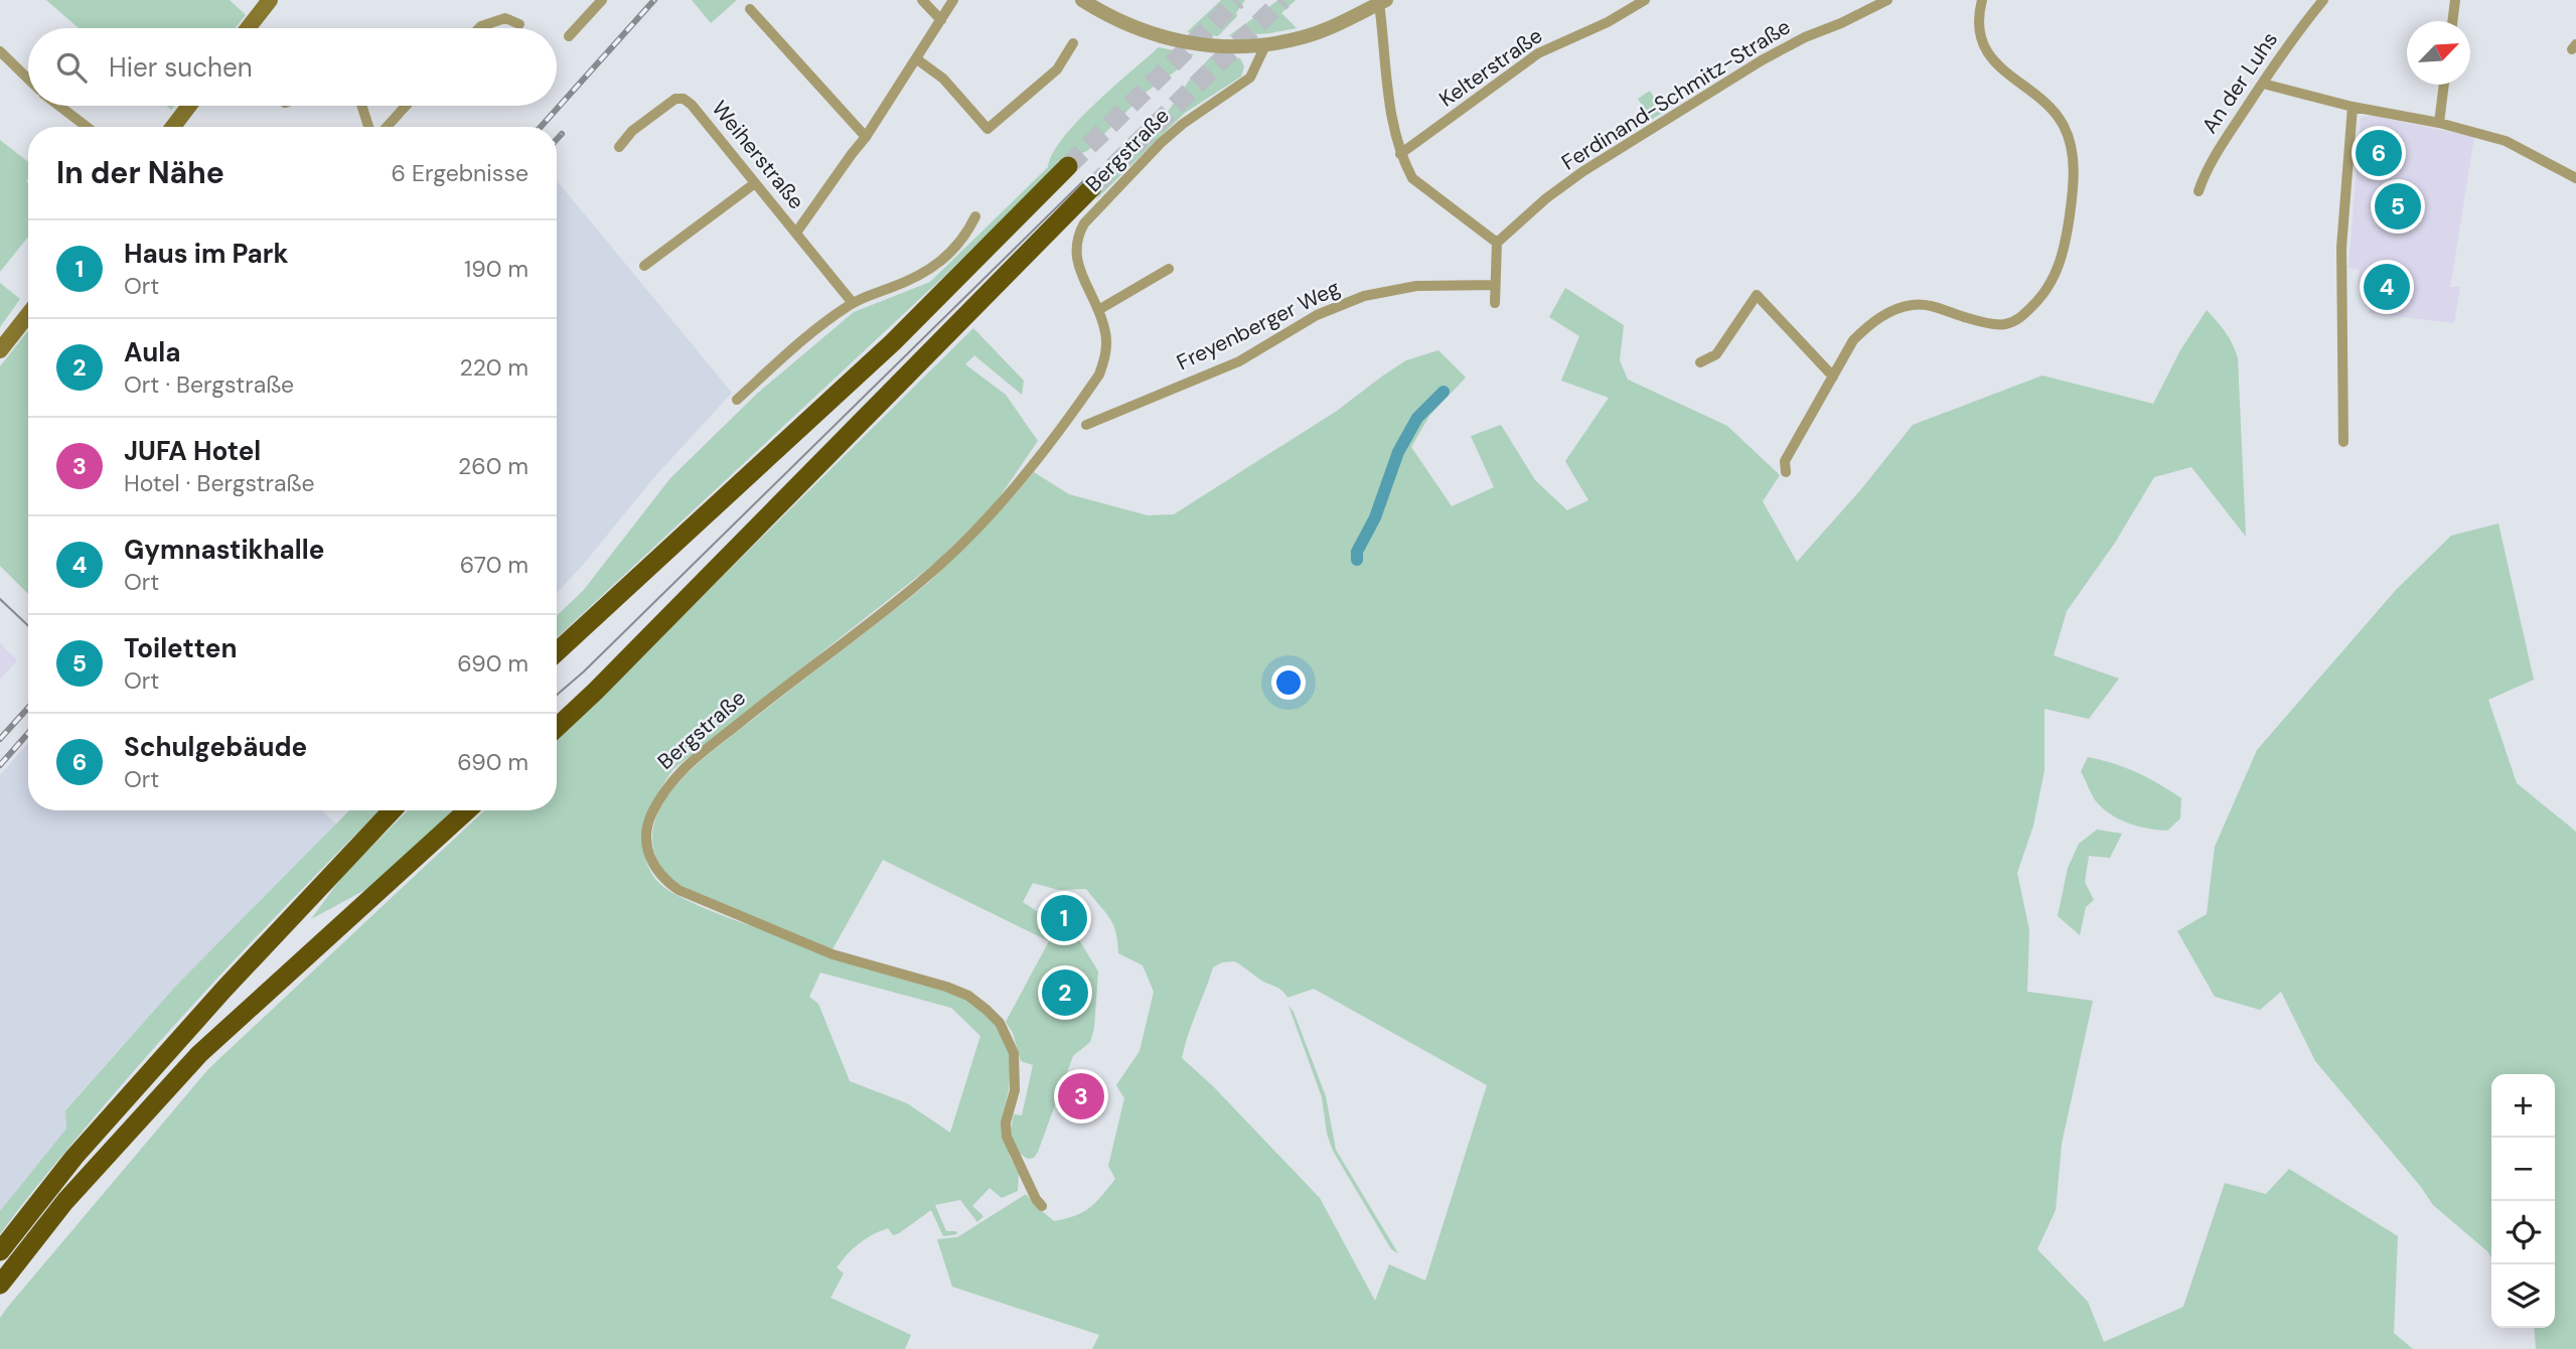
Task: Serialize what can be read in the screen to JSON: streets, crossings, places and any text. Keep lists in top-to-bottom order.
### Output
{
  "streets": {
    "street": [
      "Kelterstraße",
      "An der Luhs",
      "Ferdinand-Schmitz-Straße",
      "Bergstraße",
      "Weiherstraße",
      "Freyenberger Weg"
    ]
  },
  "north": "top right",
  "page": {
    "search": "Hier suchen",
    "pins": [
      "6",
      "5",
      "4",
      "1",
      "2",
      "3"
    ],
    "heading": ["In der Nähe", "6 Ergebnisse"],
    "list": [
      {
        "mark": "1",
        "name": "Haus im Park",
        "note": "Ort",
        "value": "190 m"
      },
      {
        "mark": "2",
        "name": "Aula",
        "note": "Ort · Bergstraße",
        "value": "220 m"
      },
      {
        "mark": "3",
        "name": "JUFA Hotel",
        "note": "Hotel · Bergstraße",
        "value": "260 m"
      },
      {
        "mark": "4",
        "name": "Gymnastikhalle",
        "note": "Ort",
        "value": "670 m"
      },
      {
        "mark": "5",
        "name": "Toiletten",
        "note": "Ort",
        "value": "690 m"
      },
      {
        "mark": "6",
        "name": "Schulgebäude",
        "note": "Ort",
        "value": "690 m"
      }
    ],
    "map_buttons": ["+", "−"]
  }
}
